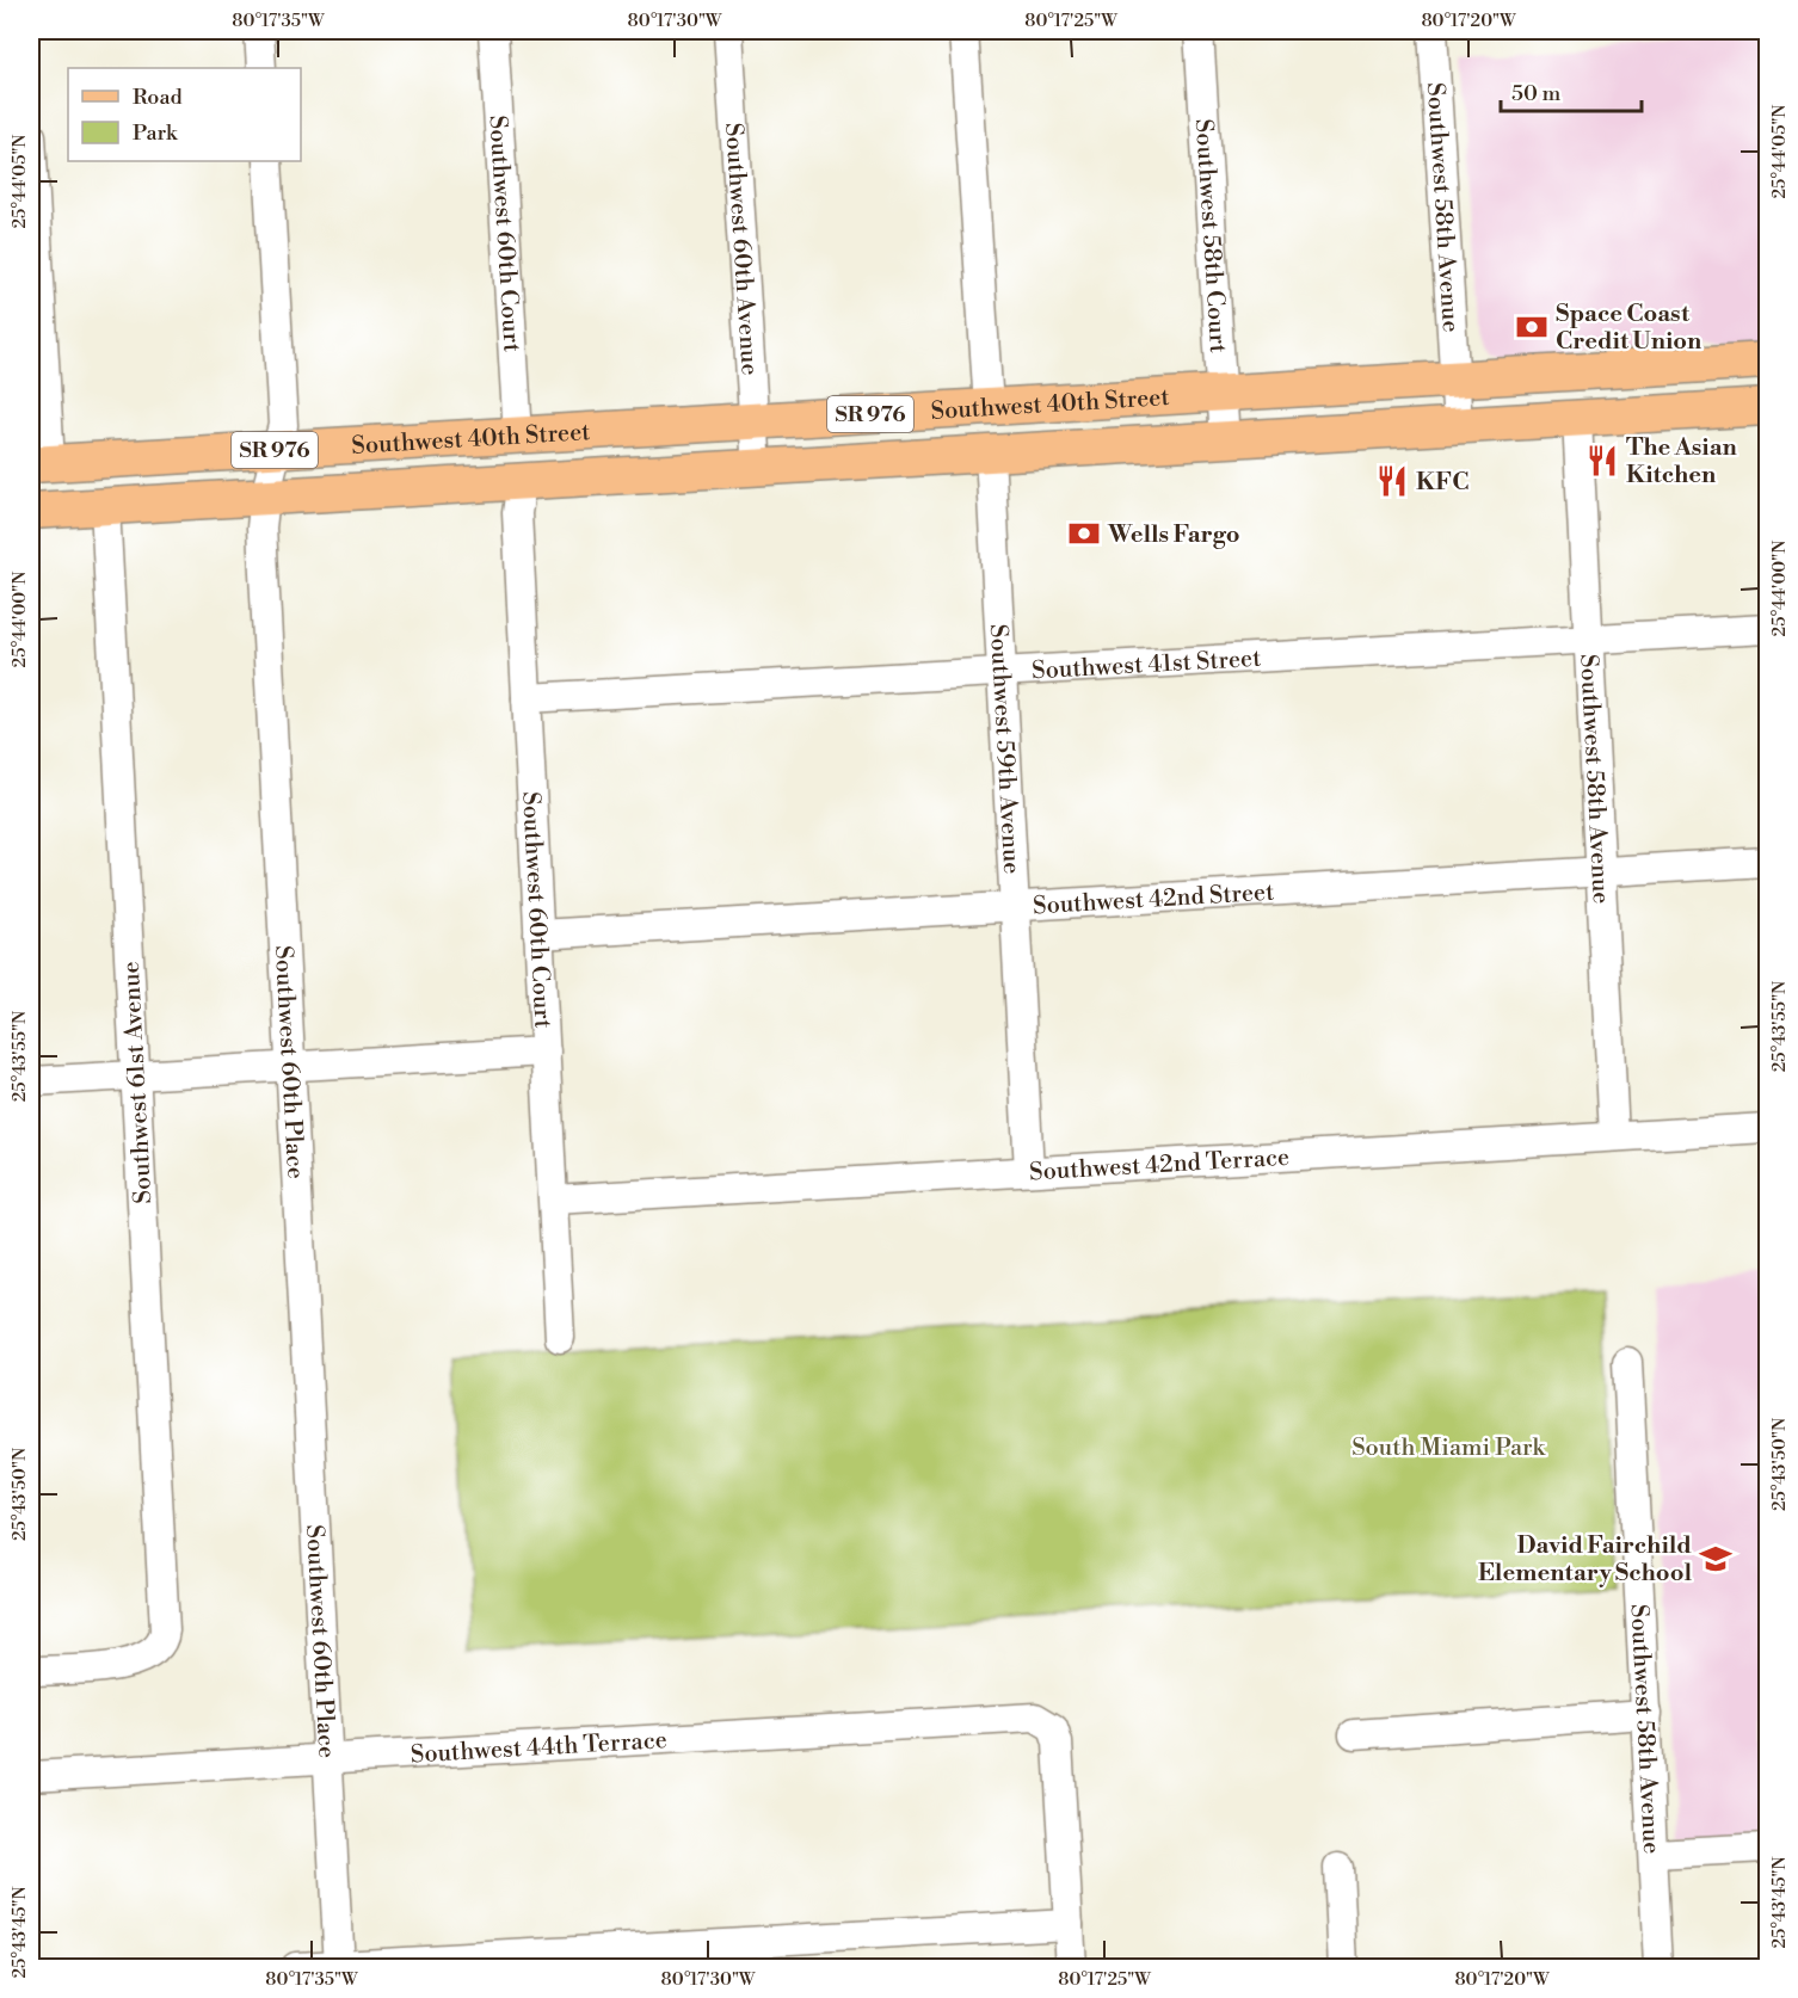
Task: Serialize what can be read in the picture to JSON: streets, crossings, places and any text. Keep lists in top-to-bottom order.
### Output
{
  "streets": {
    "main road": ["Southwest 40th Street", "SR 976"],
    "street": [
      "Southwest 58th Avenue",
      "Southwest 60th Court",
      "Southwest 58th Court",
      "Southwest 60th Avenue",
      "Southwest 41st Street",
      "Southwest 59th Avenue",
      "Southwest 42nd Street",
      "Southwest 60th Place",
      "Southwest 61st Avenue",
      "Southwest 42nd Terrace",
      "Southwest 44th Terrace"
    ]
  },
  "crossings": [
    ["Southwest 58th Avenue", "Southwest 40th Street"],
    ["Southwest 58th Avenue", "Southwest 41st Street"],
    ["Southwest 58th Avenue", "Southwest 42nd Street"],
    ["Southwest 58th Avenue", "Southwest 42nd Terrace"],
    ["Southwest 60th Court", "Southwest 40th Street"],
    ["Southwest 60th Court", "Southwest 41st Street"],
    ["Southwest 60th Court", "Southwest 42nd Street"],
    ["Southwest 60th Court", "Southwest 42nd Terrace"],
    ["Southwest 58th Court", "Southwest 40th Street"],
    ["Southwest 60th Avenue", "Southwest 40th Street"],
    ["Southwest 40th Street", "Southwest 59th Avenue"],
    ["Southwest 40th Street", "Southwest 60th Place"],
    ["Southwest 40th Street", "Southwest 61st Avenue"],
    ["Southwest 41st Street", "Southwest 59th Avenue"],
    ["Southwest 59th Avenue", "Southwest 42nd Street"],
    ["Southwest 59th Avenue", "Southwest 42nd Terrace"],
    ["Southwest 60th Place", "Southwest 44th Terrace"]
  ],
  "parks": ["South Miami Park"],
  "places": {
    "bank": ["Space Coast Credit Union", "Wells Fargo"],
    "restaurant": ["The Asian Kitchen", "KFC"],
    "school or university": ["David Fairchild Elementary School"]
  },
  "legend": ["Road", "Park"],
  "scale_bar": "50 m",
  "coordinates": [
    "80°17'35\"W",
    "80°17'30\"W",
    "80°17'25\"W",
    "80°17'20\"W",
    "25°44'05\"N",
    "25°44'00\"N",
    "25°43'55\"N",
    "25°43'50\"N",
    "25°43'45\"N"
  ]
}
